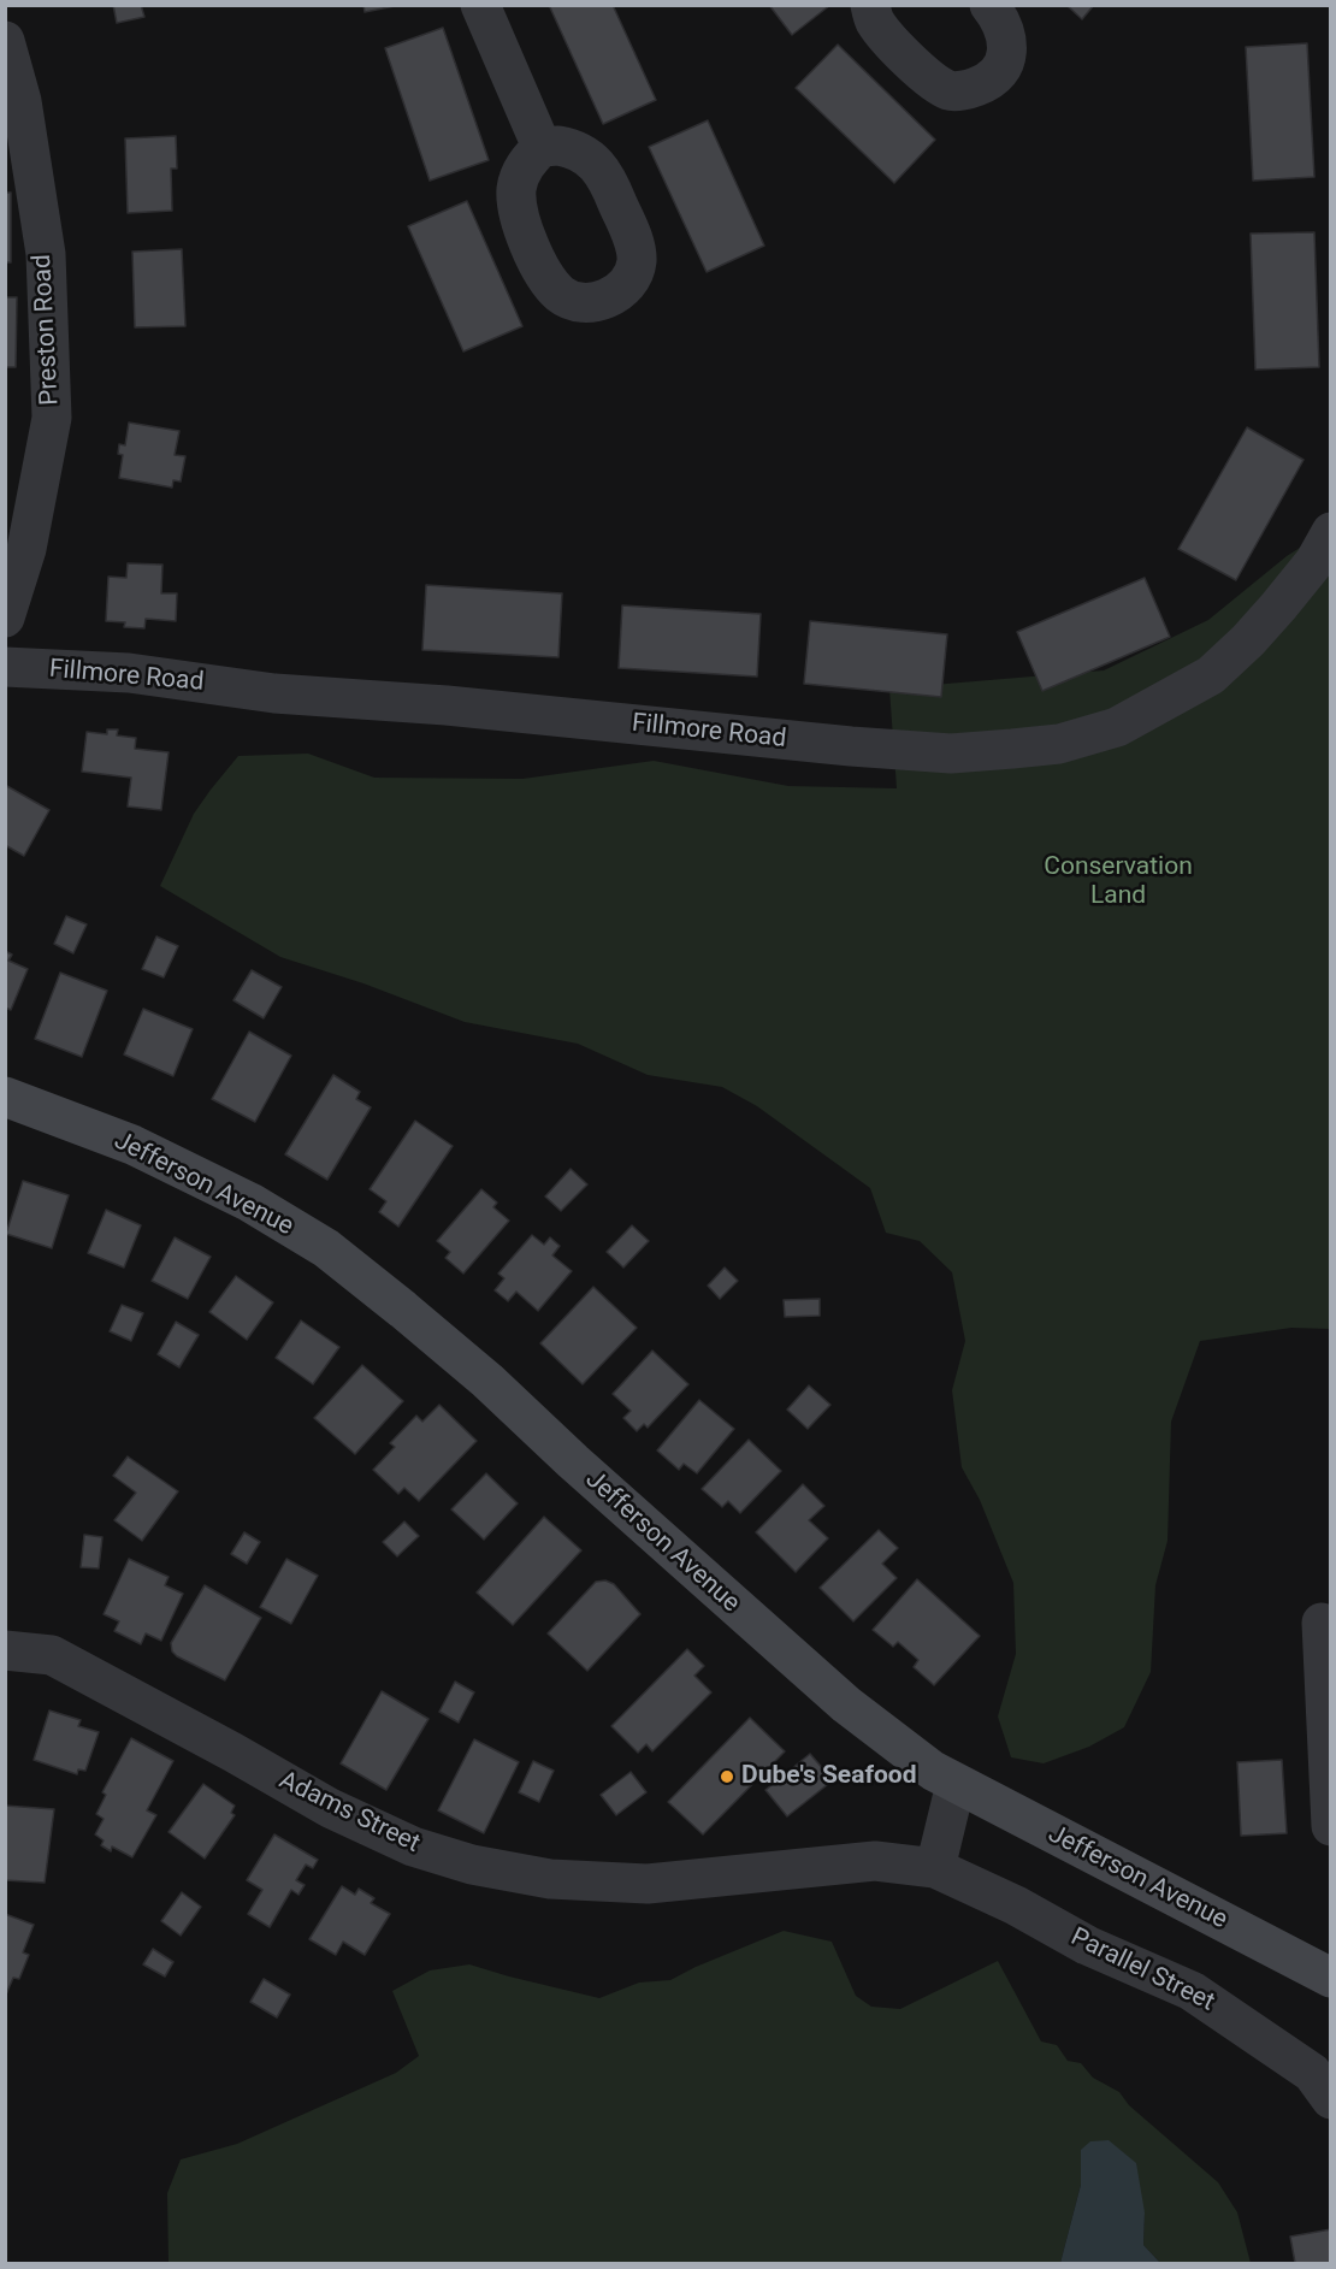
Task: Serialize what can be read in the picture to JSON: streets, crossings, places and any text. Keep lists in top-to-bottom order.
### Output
{
  "streets": {
    "main road": ["Jefferson Avenue"],
    "street": [
      "Preston Road",
      "Fillmore Road",
      "Adams Street",
      "Parallel Street"
    ]
  },
  "crossings": [
    ["Adams Street", "Parallel Street"]
  ],
  "parks": ["Conservation Land"],
  "places": ["Dube's Seafood"]
}
